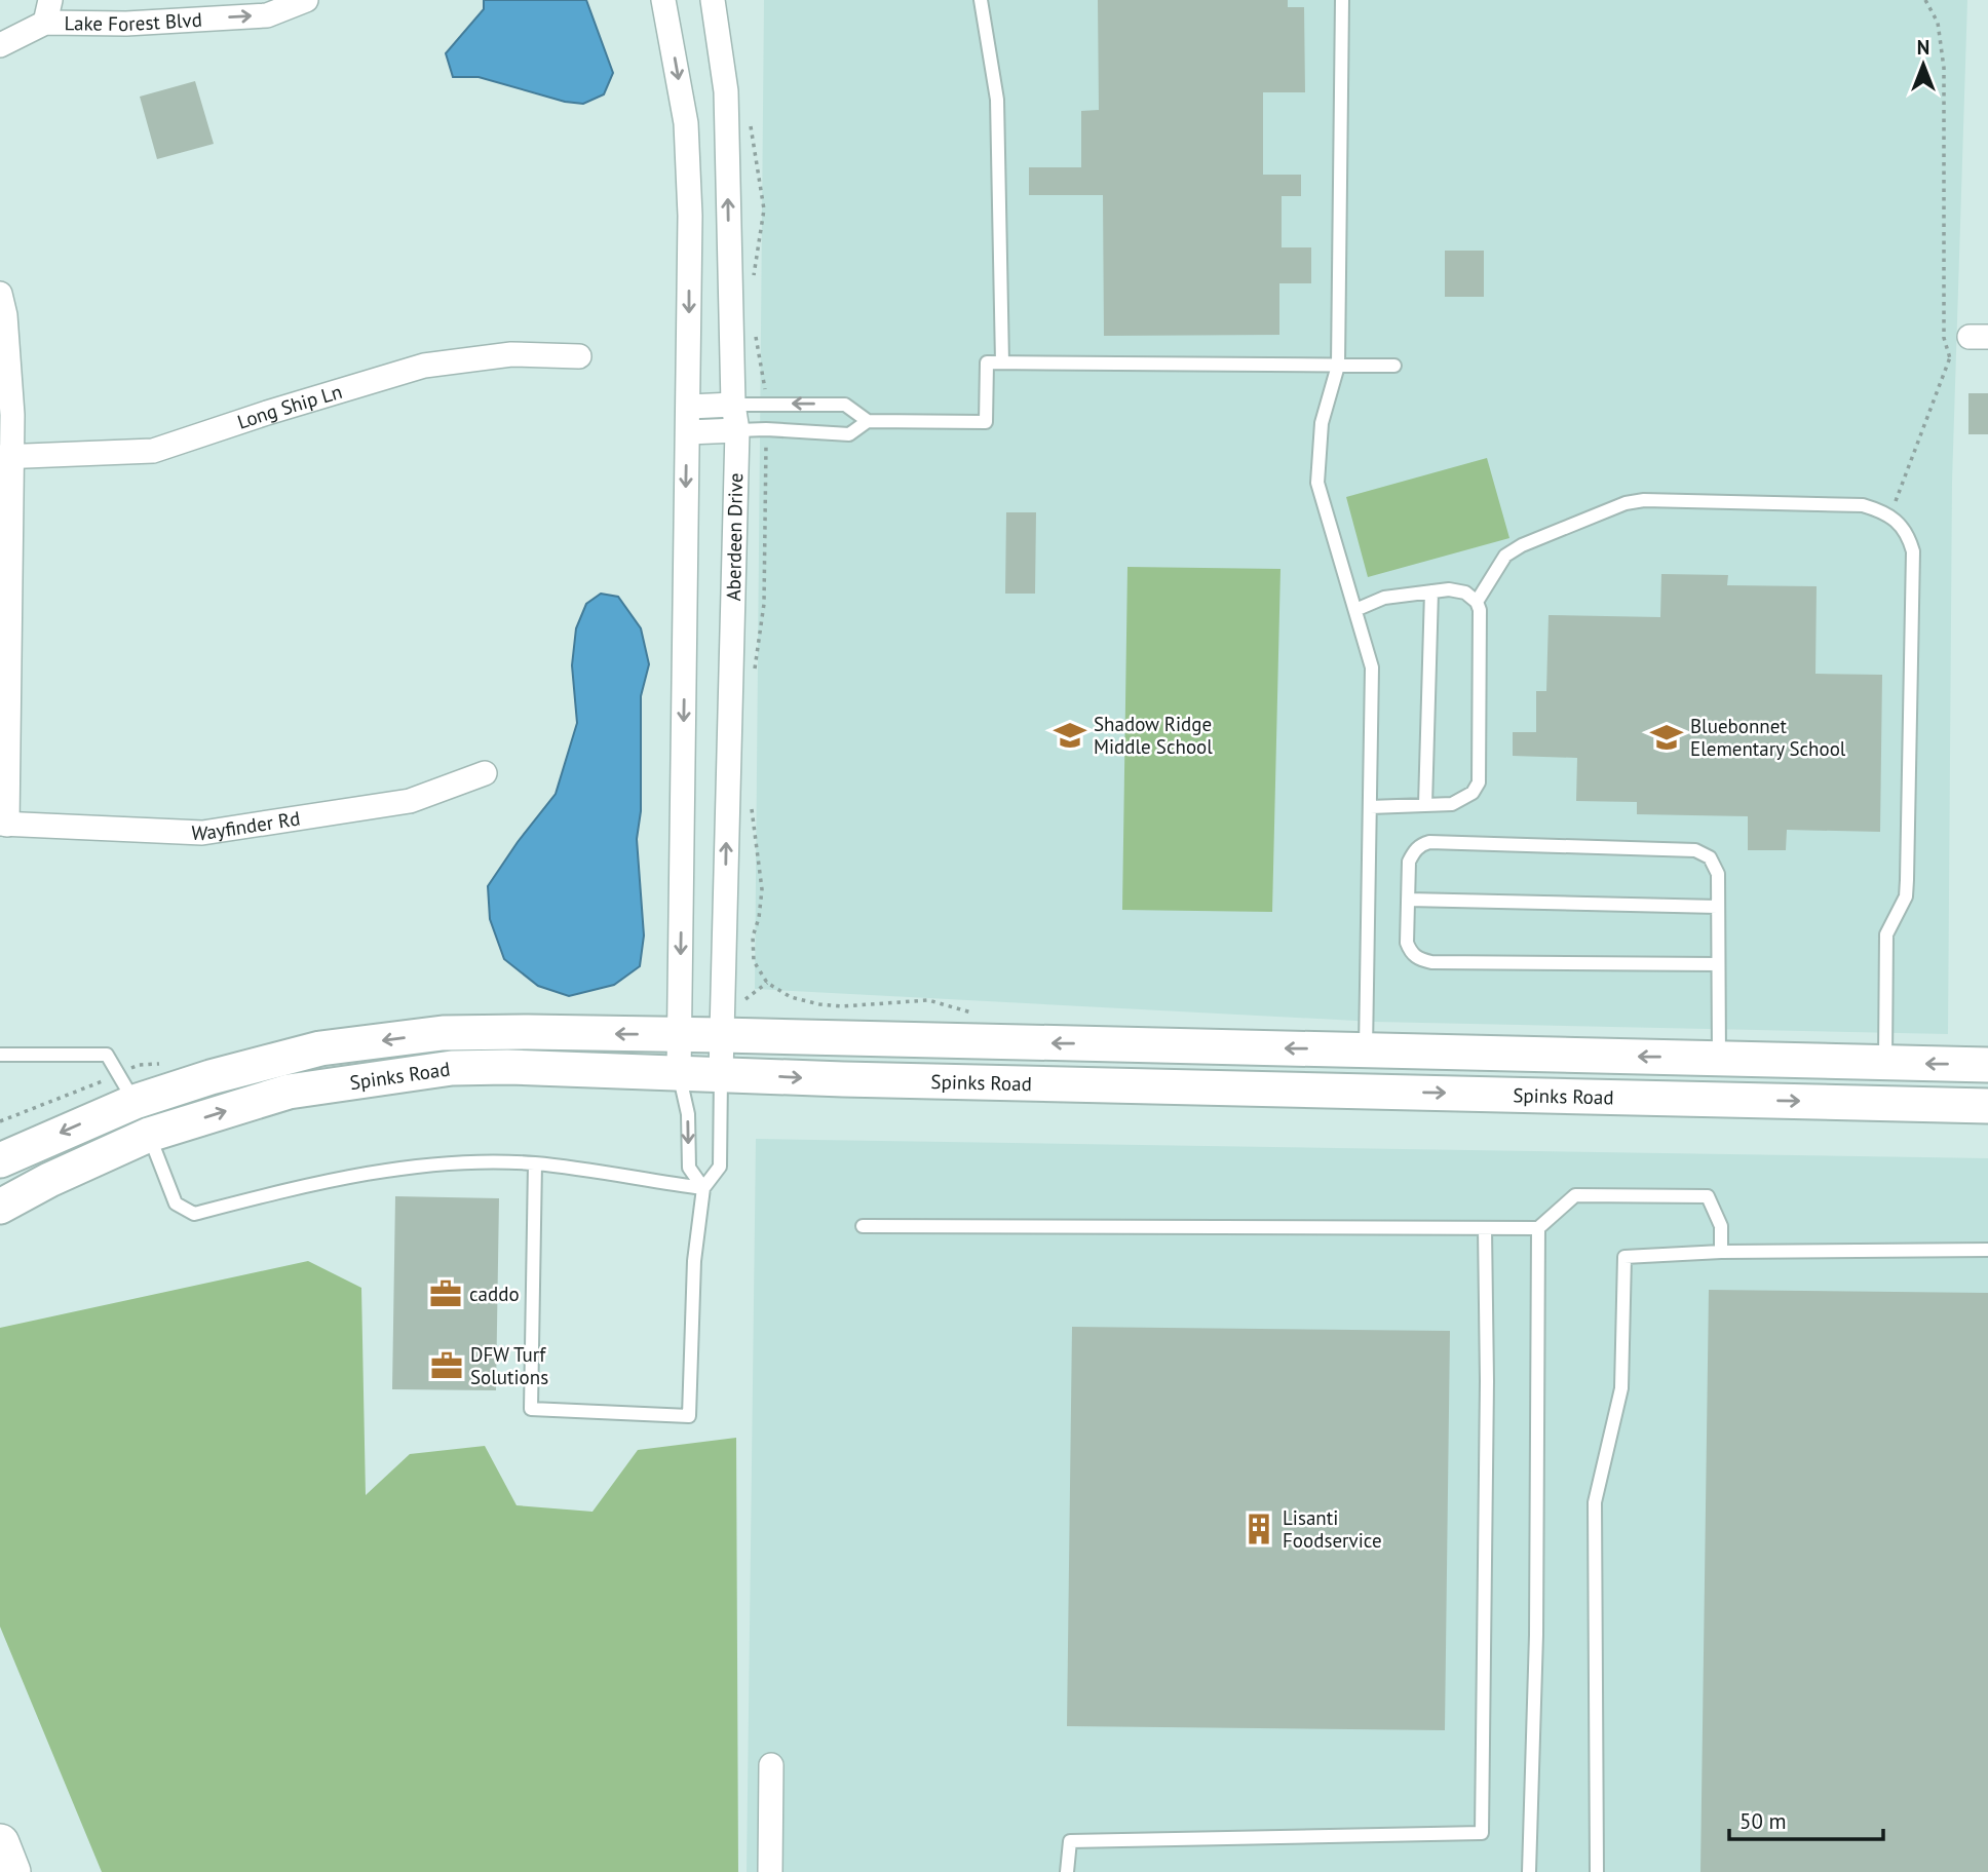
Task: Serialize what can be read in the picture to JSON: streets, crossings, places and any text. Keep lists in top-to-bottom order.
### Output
{
  "streets": {
    "main road": ["Spinks Road"],
    "street": [
      "Lake Forest Blvd",
      "Long Ship Ln",
      "Aberdeen Drive",
      "Wayfinder Rd"
    ]
  },
  "crossings": [
    ["Aberdeen Drive", "Spinks Road"]
  ],
  "one_way": ["Lake Forest Blvd"],
  "places": {
    "school or university": ["Shadow Ridge Middle School", "Bluebonnet Elementary School"],
    "office": ["caddo", "DFW Turf Solutions"],
    "building": ["Lisanti Foodservice"]
  },
  "scale_bar": "50 m",
  "north": "top"
}
